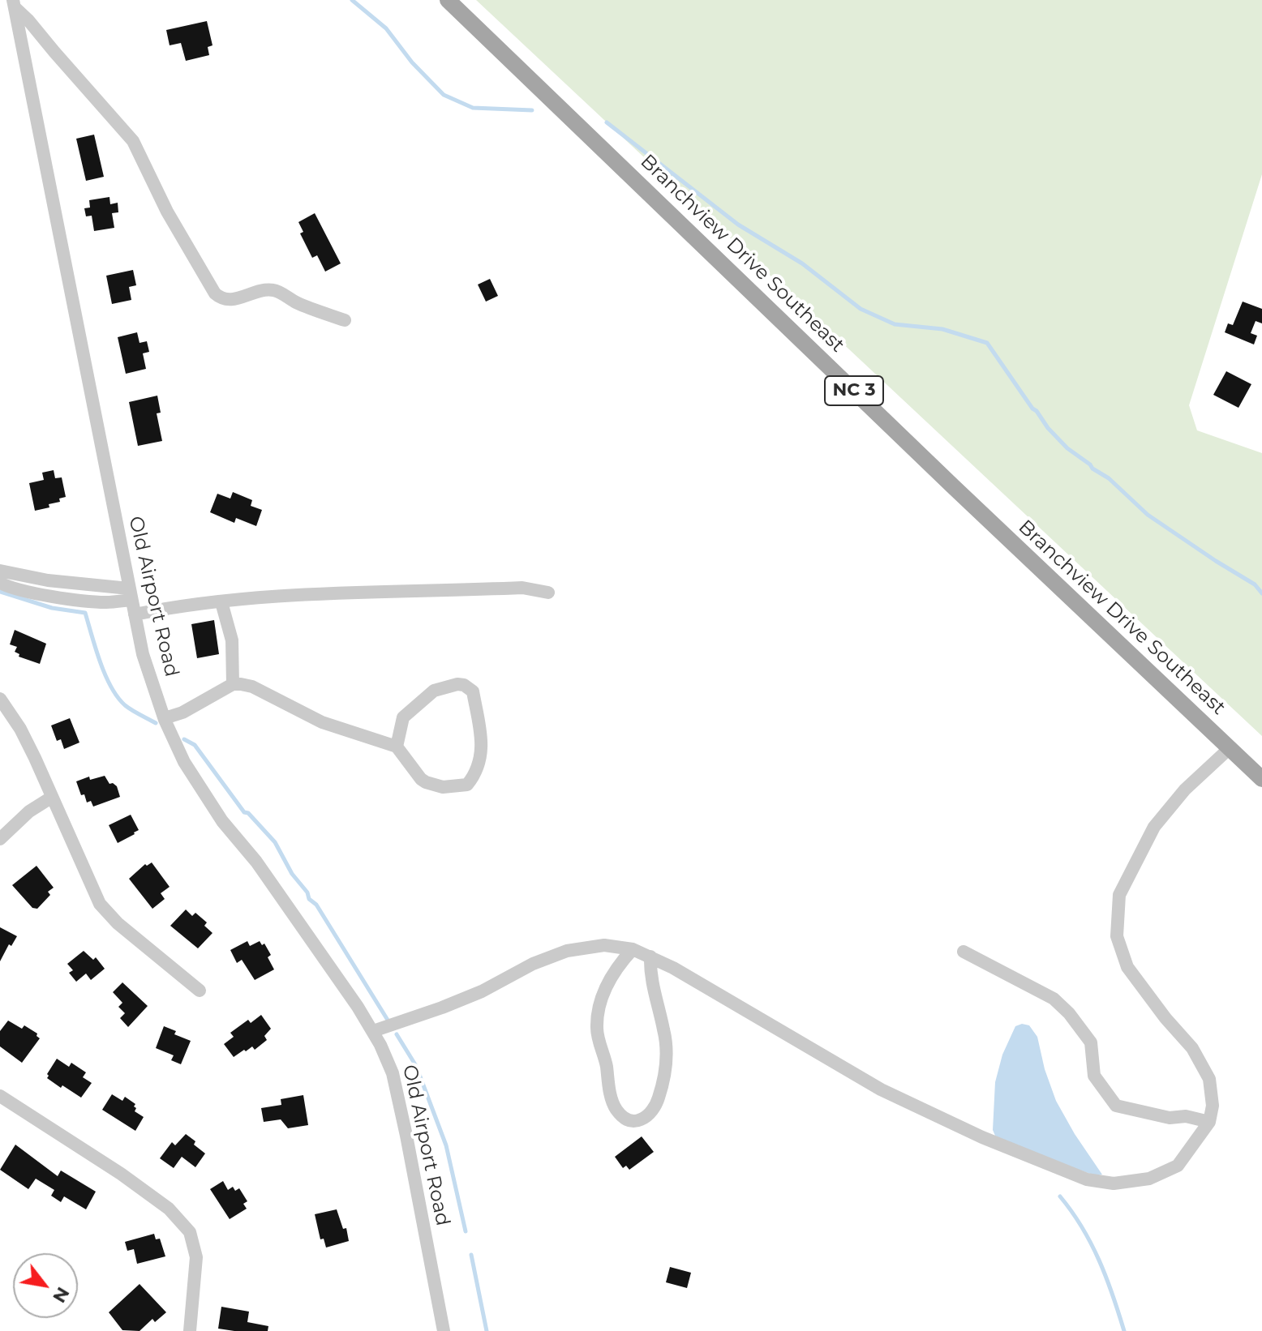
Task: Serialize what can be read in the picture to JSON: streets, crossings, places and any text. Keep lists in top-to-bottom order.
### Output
{
  "streets": {
    "main road": ["Branchview Drive Southeast", "NC 3"],
    "street": ["Old Airport Road"]
  },
  "north": "bottom right"
}
